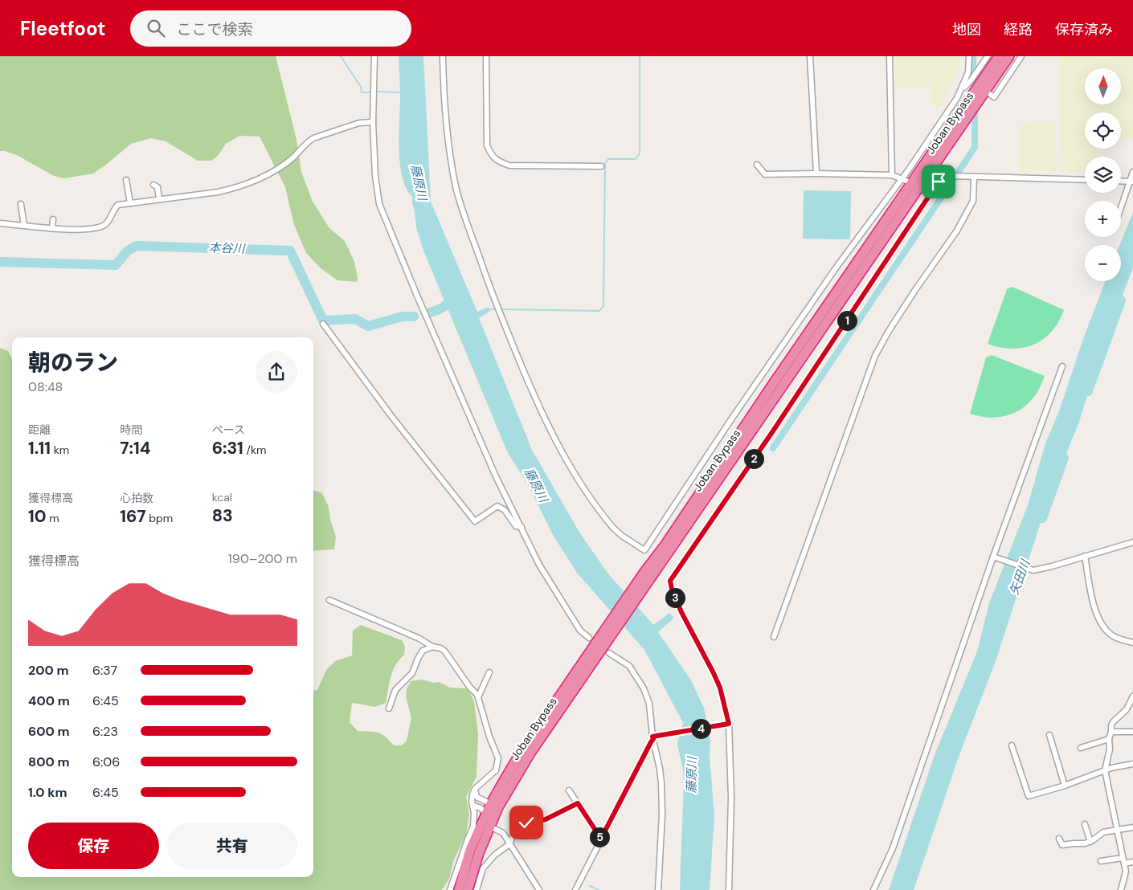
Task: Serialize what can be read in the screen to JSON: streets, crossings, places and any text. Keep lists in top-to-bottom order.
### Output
{
  "streets": {
    "highway": ["Joban Bypass"]
  },
  "water": ["藤原川", "本谷川", "矢田川"],
  "north": "top",
  "page": {
    "header": "Fleetfoot",
    "search": "ここで検索",
    "nav": ["地図", "経路", "保存済み"],
    "map_buttons": ["+", "−"],
    "pins": [
      "1",
      "2",
      "3",
      "4",
      "5"
    ],
    "heading": ["朝のラン", "08:48"],
    "stats": [
      ["距離", "1.11 km"],
      ["時間", "7:14"],
      ["ペース", "6:31 /km"],
      ["獲得標高", "10 m"],
      ["心拍数", "167 bpm"],
      ["kcal", "83"]
    ],
    "chart": ["獲得標高", "190–200 m"],
    "list": [
      {
        "name": "200 m",
        "note": "6:37"
      },
      {
        "name": "400 m",
        "note": "6:45"
      },
      {
        "name": "600 m",
        "note": "6:23"
      },
      {
        "name": "800 m",
        "note": "6:06"
      },
      {
        "name": "1.0 km",
        "note": "6:45"
      }
    ],
    "buttons": ["保存", "共有"]
  }
}
